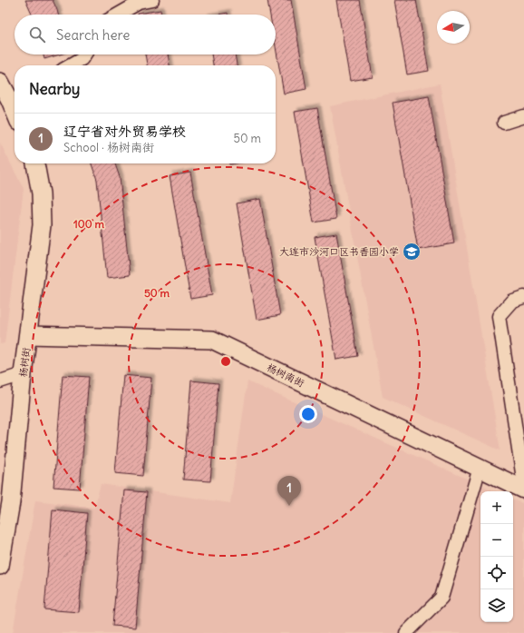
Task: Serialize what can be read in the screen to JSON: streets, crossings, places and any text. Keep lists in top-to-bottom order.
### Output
{
  "streets": {
    "street": ["杨树街", "杨树南街"]
  },
  "crossings": [
    ["杨树街", "杨树南街"]
  ],
  "places": {
    "school or university": ["大连市沙河口区书香园小学"]
  },
  "north": "left",
  "page": {
    "search": "Search here",
    "heading": "Nearby",
    "list": [
      {
        "mark": "1",
        "name": "辽宁省对外贸易学校",
        "note": "School · 杨树南街",
        "value": "50 m"
      }
    ],
    "pins": "1",
    "map_buttons": ["+", "−"]
  },
  "rings": ["100 m", "50 m"]
}
